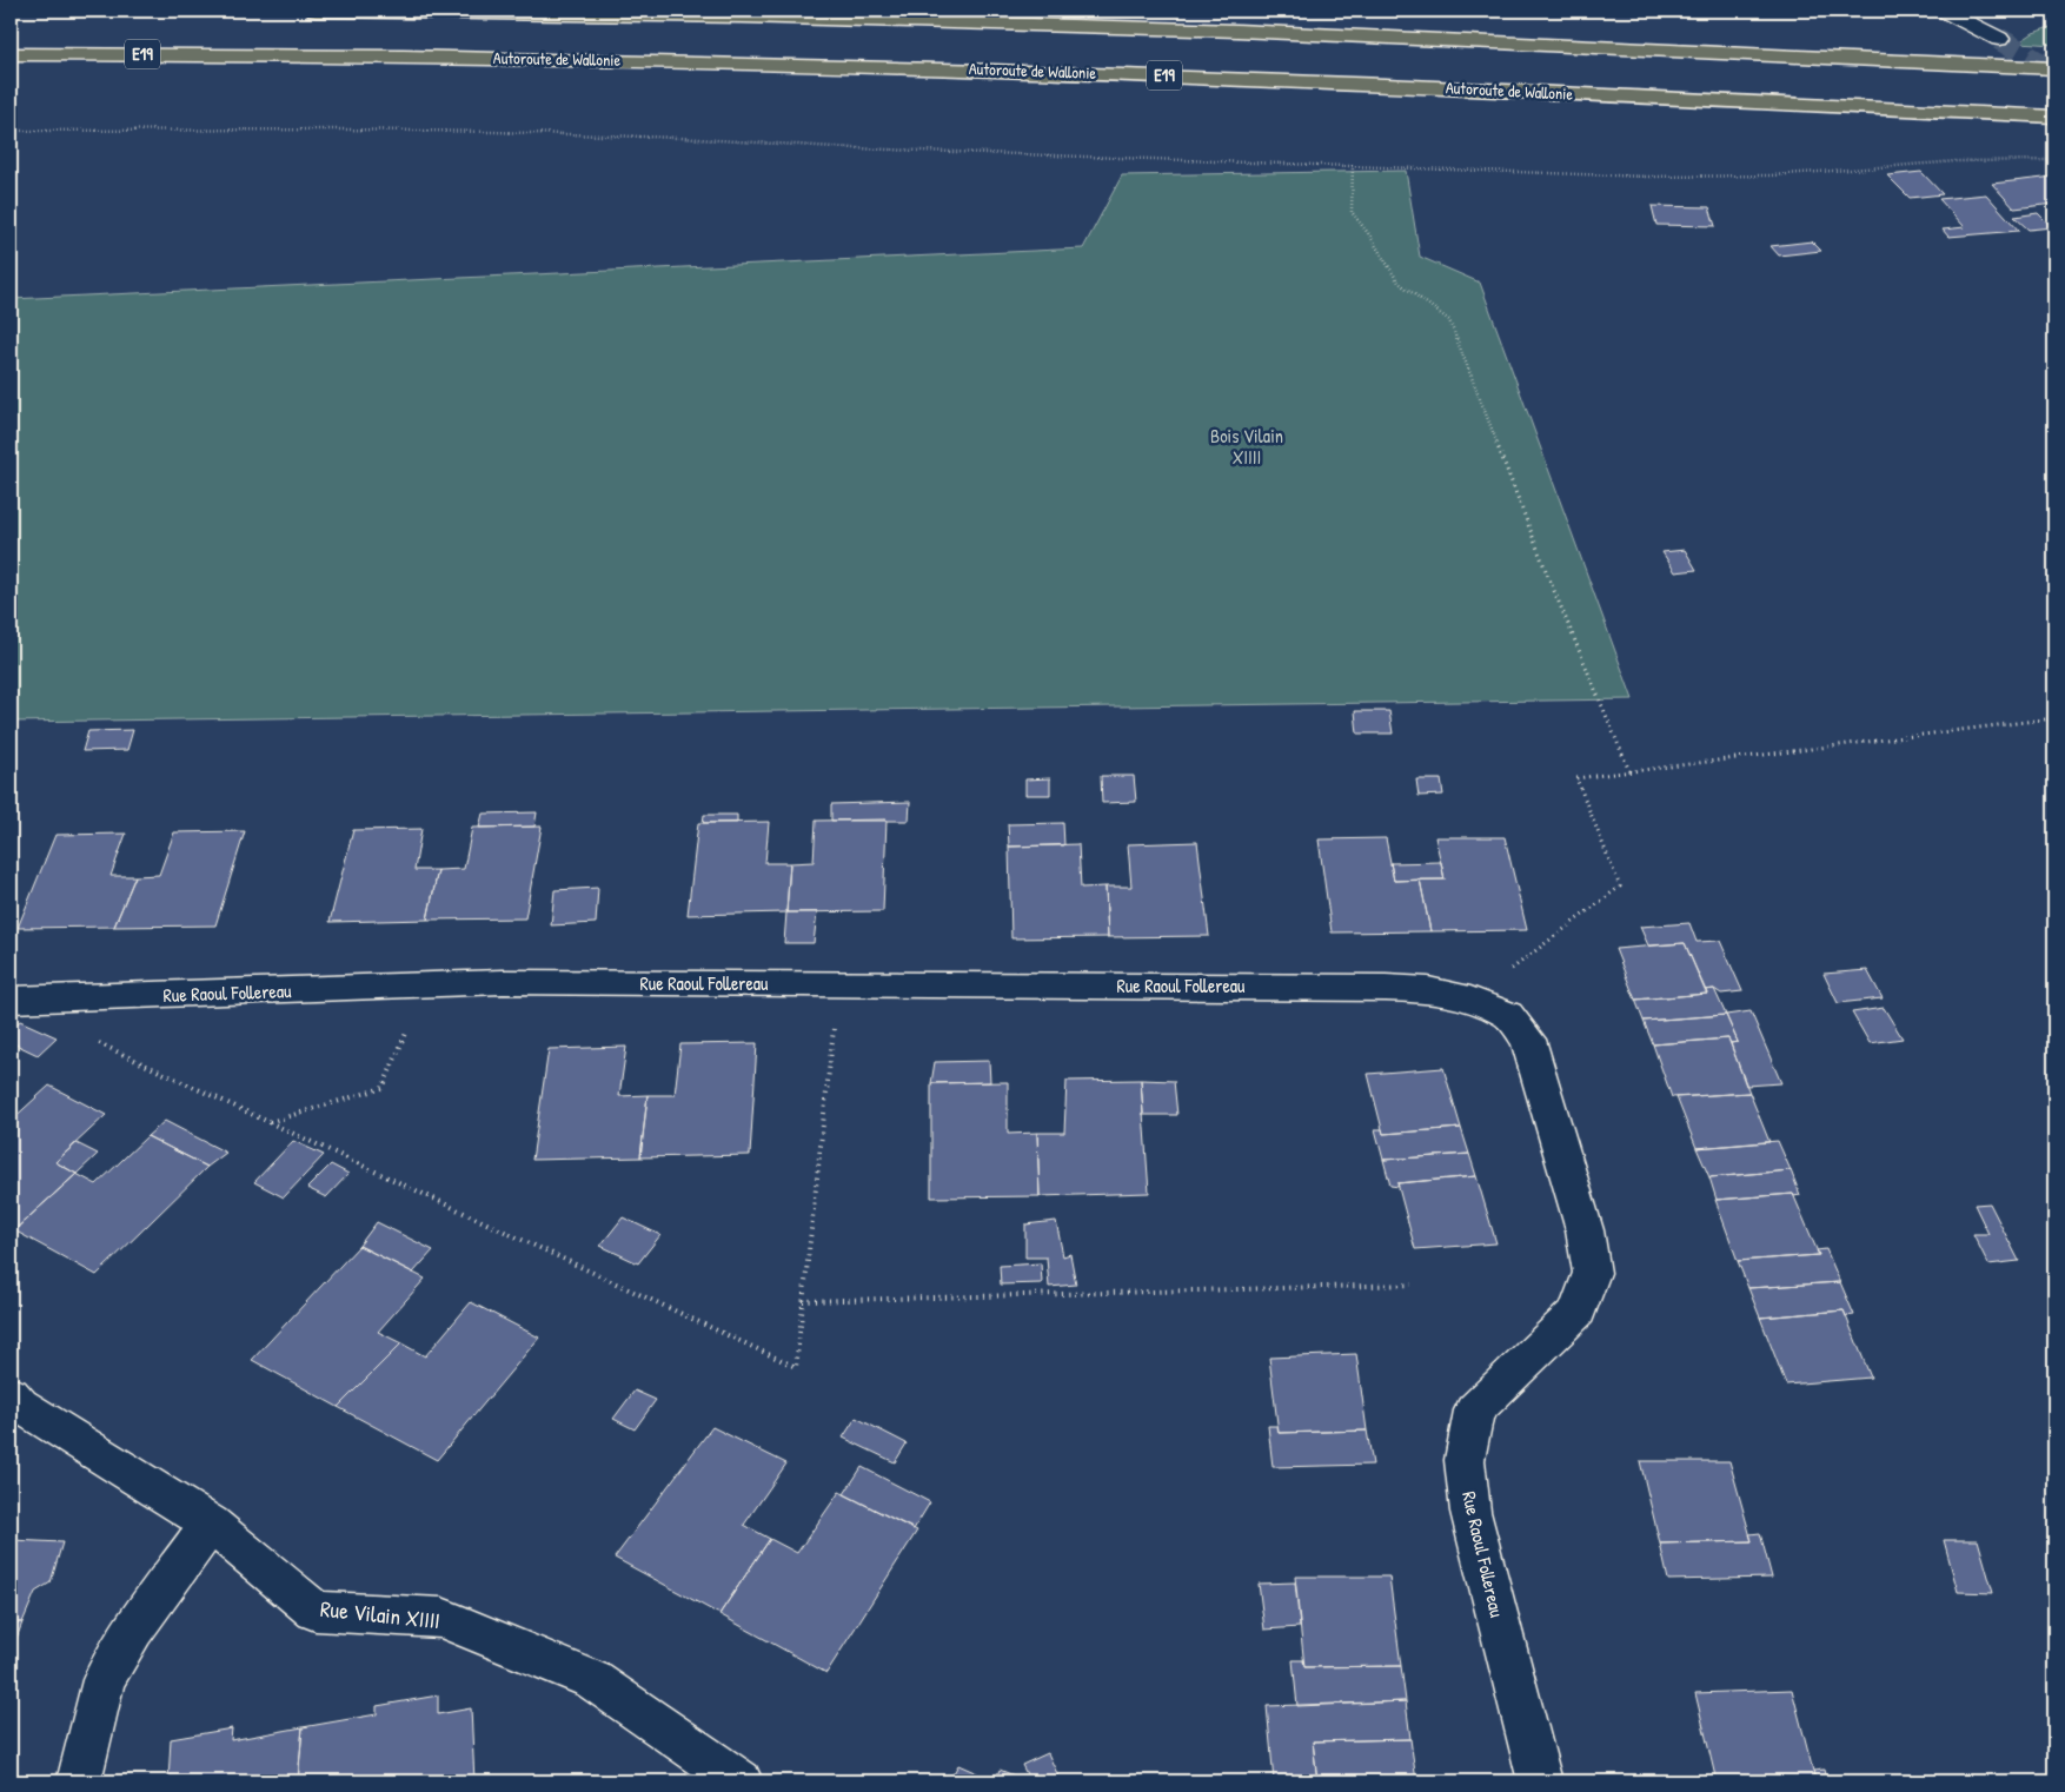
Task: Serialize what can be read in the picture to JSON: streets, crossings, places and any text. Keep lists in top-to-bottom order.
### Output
{
  "streets": {
    "highway": ["E19", "Autoroute de Wallonie"],
    "street": ["Rue Raoul Follereau", "Rue Vilain XIIII"]
  },
  "parks": ["Bois Vilain XIIII"]
}
